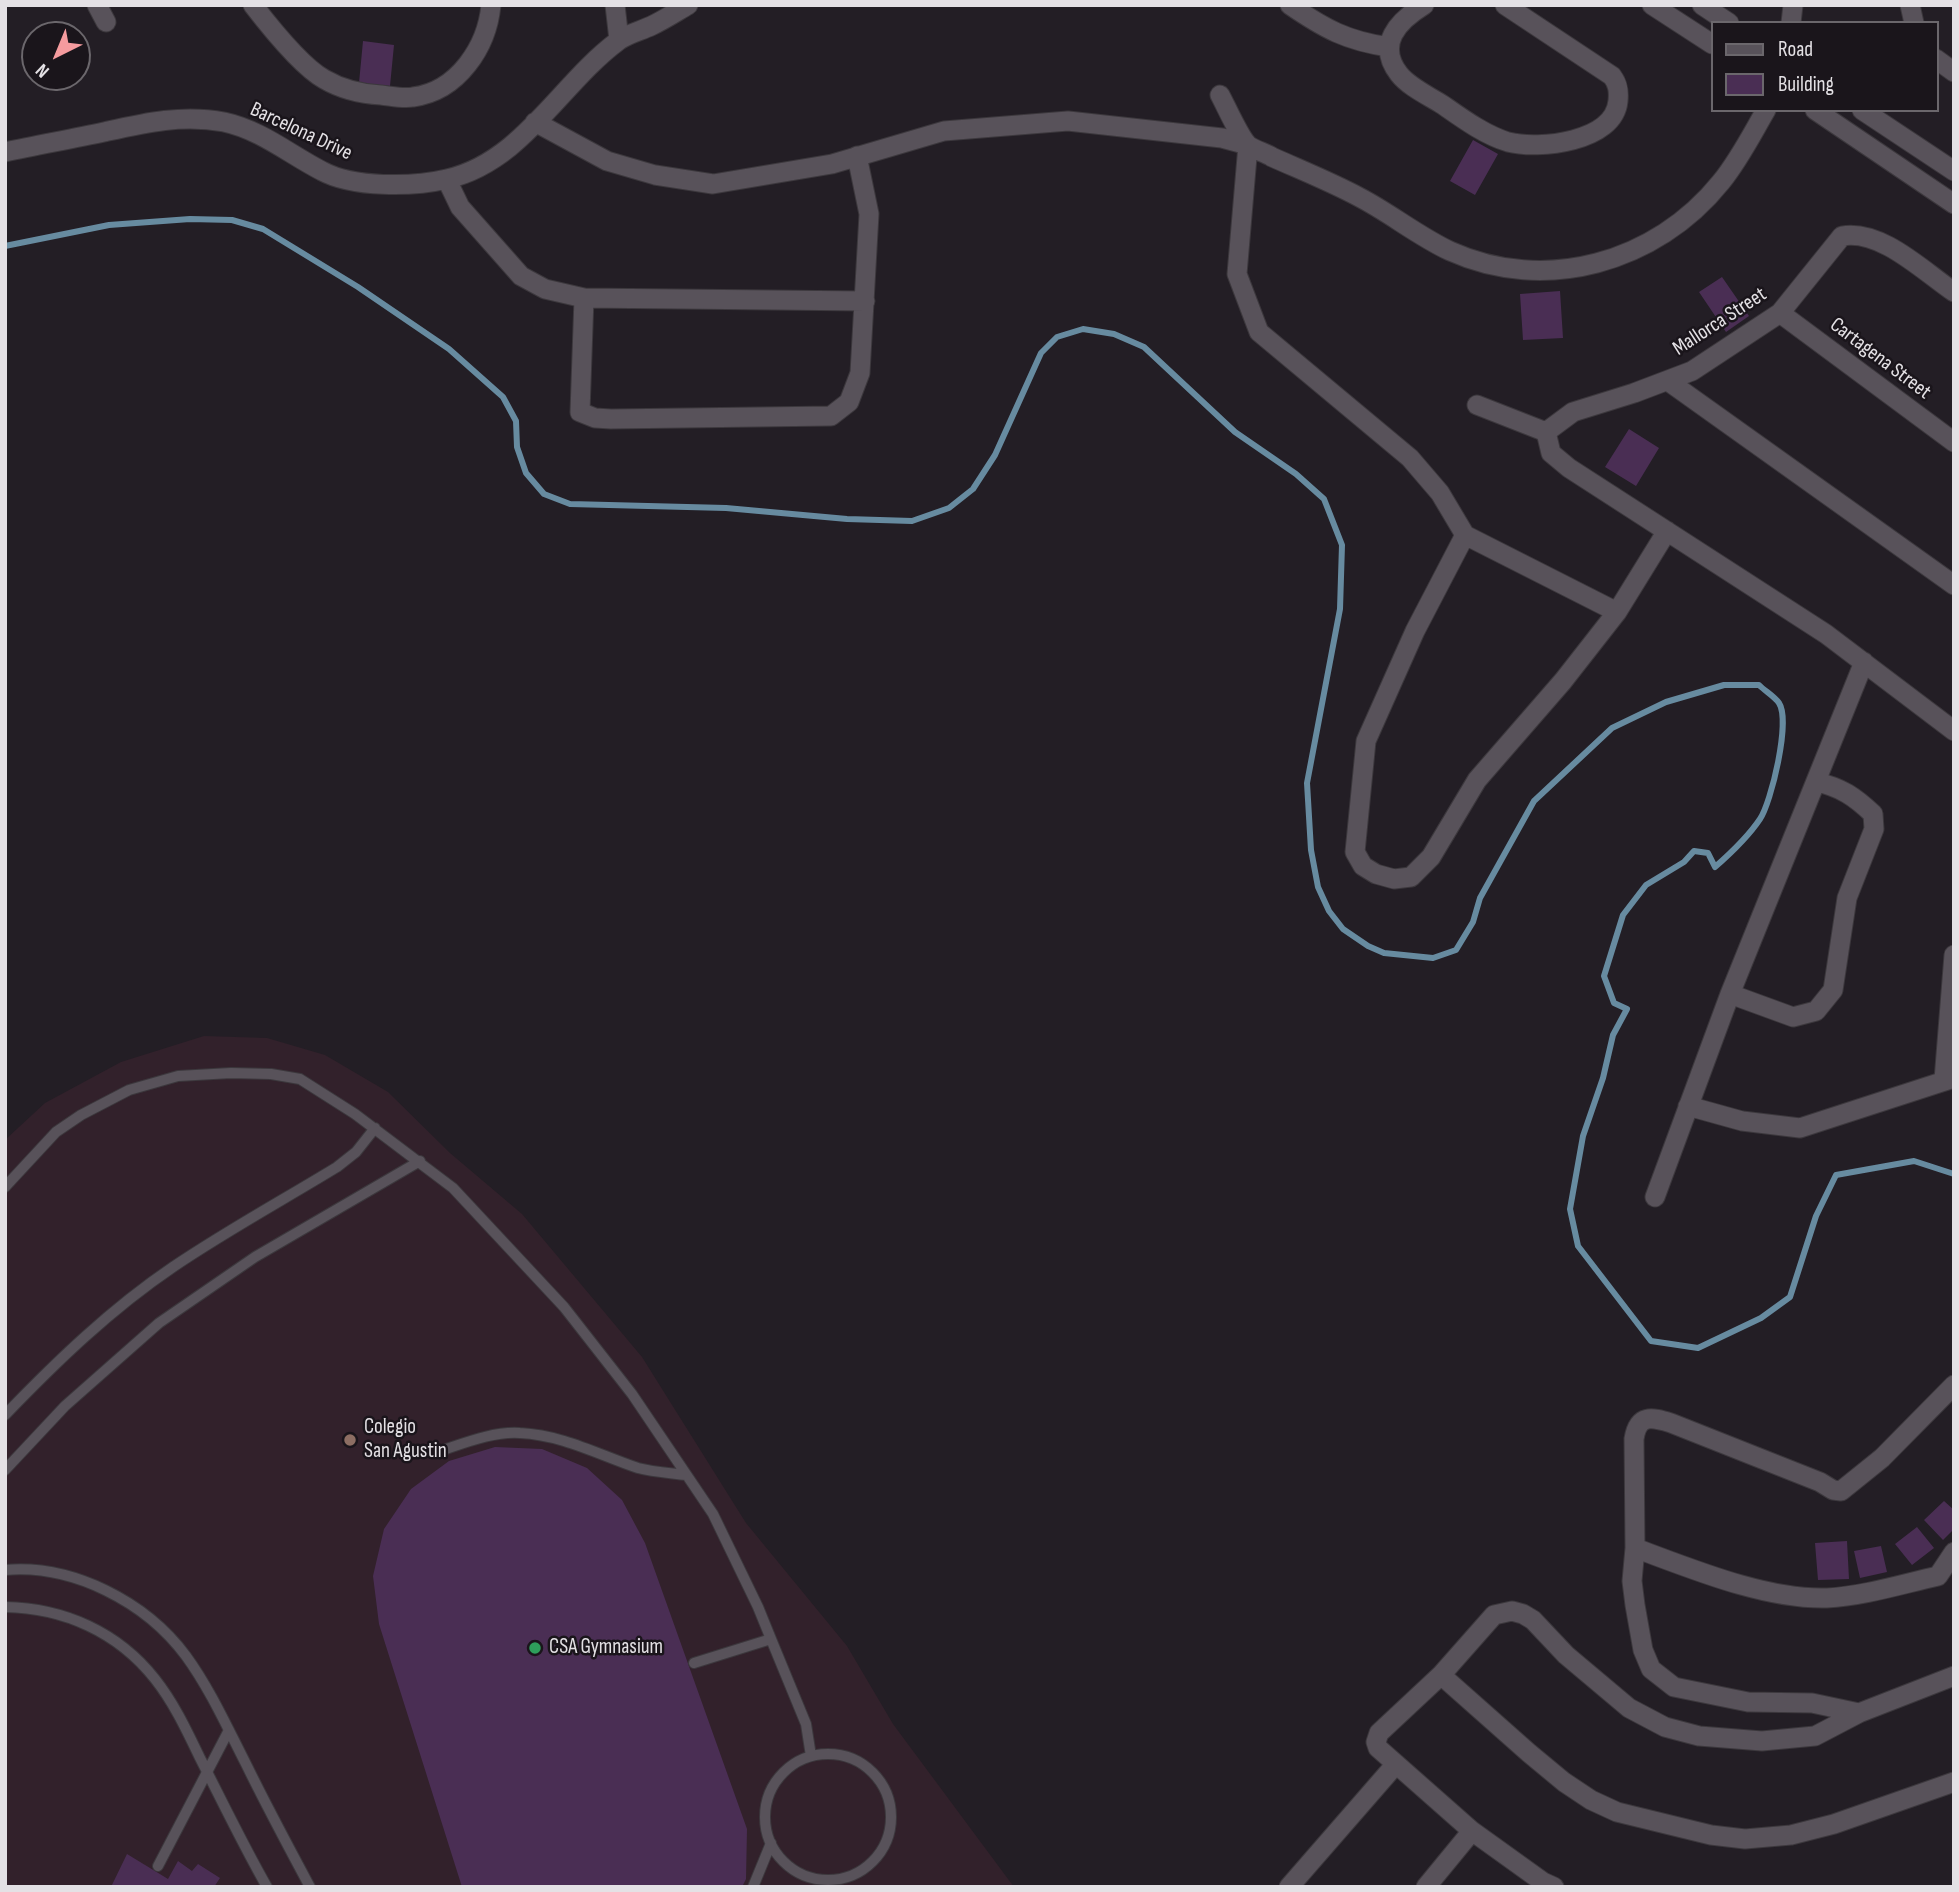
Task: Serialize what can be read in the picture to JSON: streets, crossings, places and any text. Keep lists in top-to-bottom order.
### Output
{
  "streets": {
    "street": ["Barcelona Drive", "Mallorca Street", "Cartagena Street"]
  },
  "crossings": [
    ["Mallorca Street", "Cartagena Street"]
  ],
  "places": ["Colegio San Agustin", "CSA Gymnasium"],
  "legend": ["Road", "Building"],
  "north": "bottom left"
}
